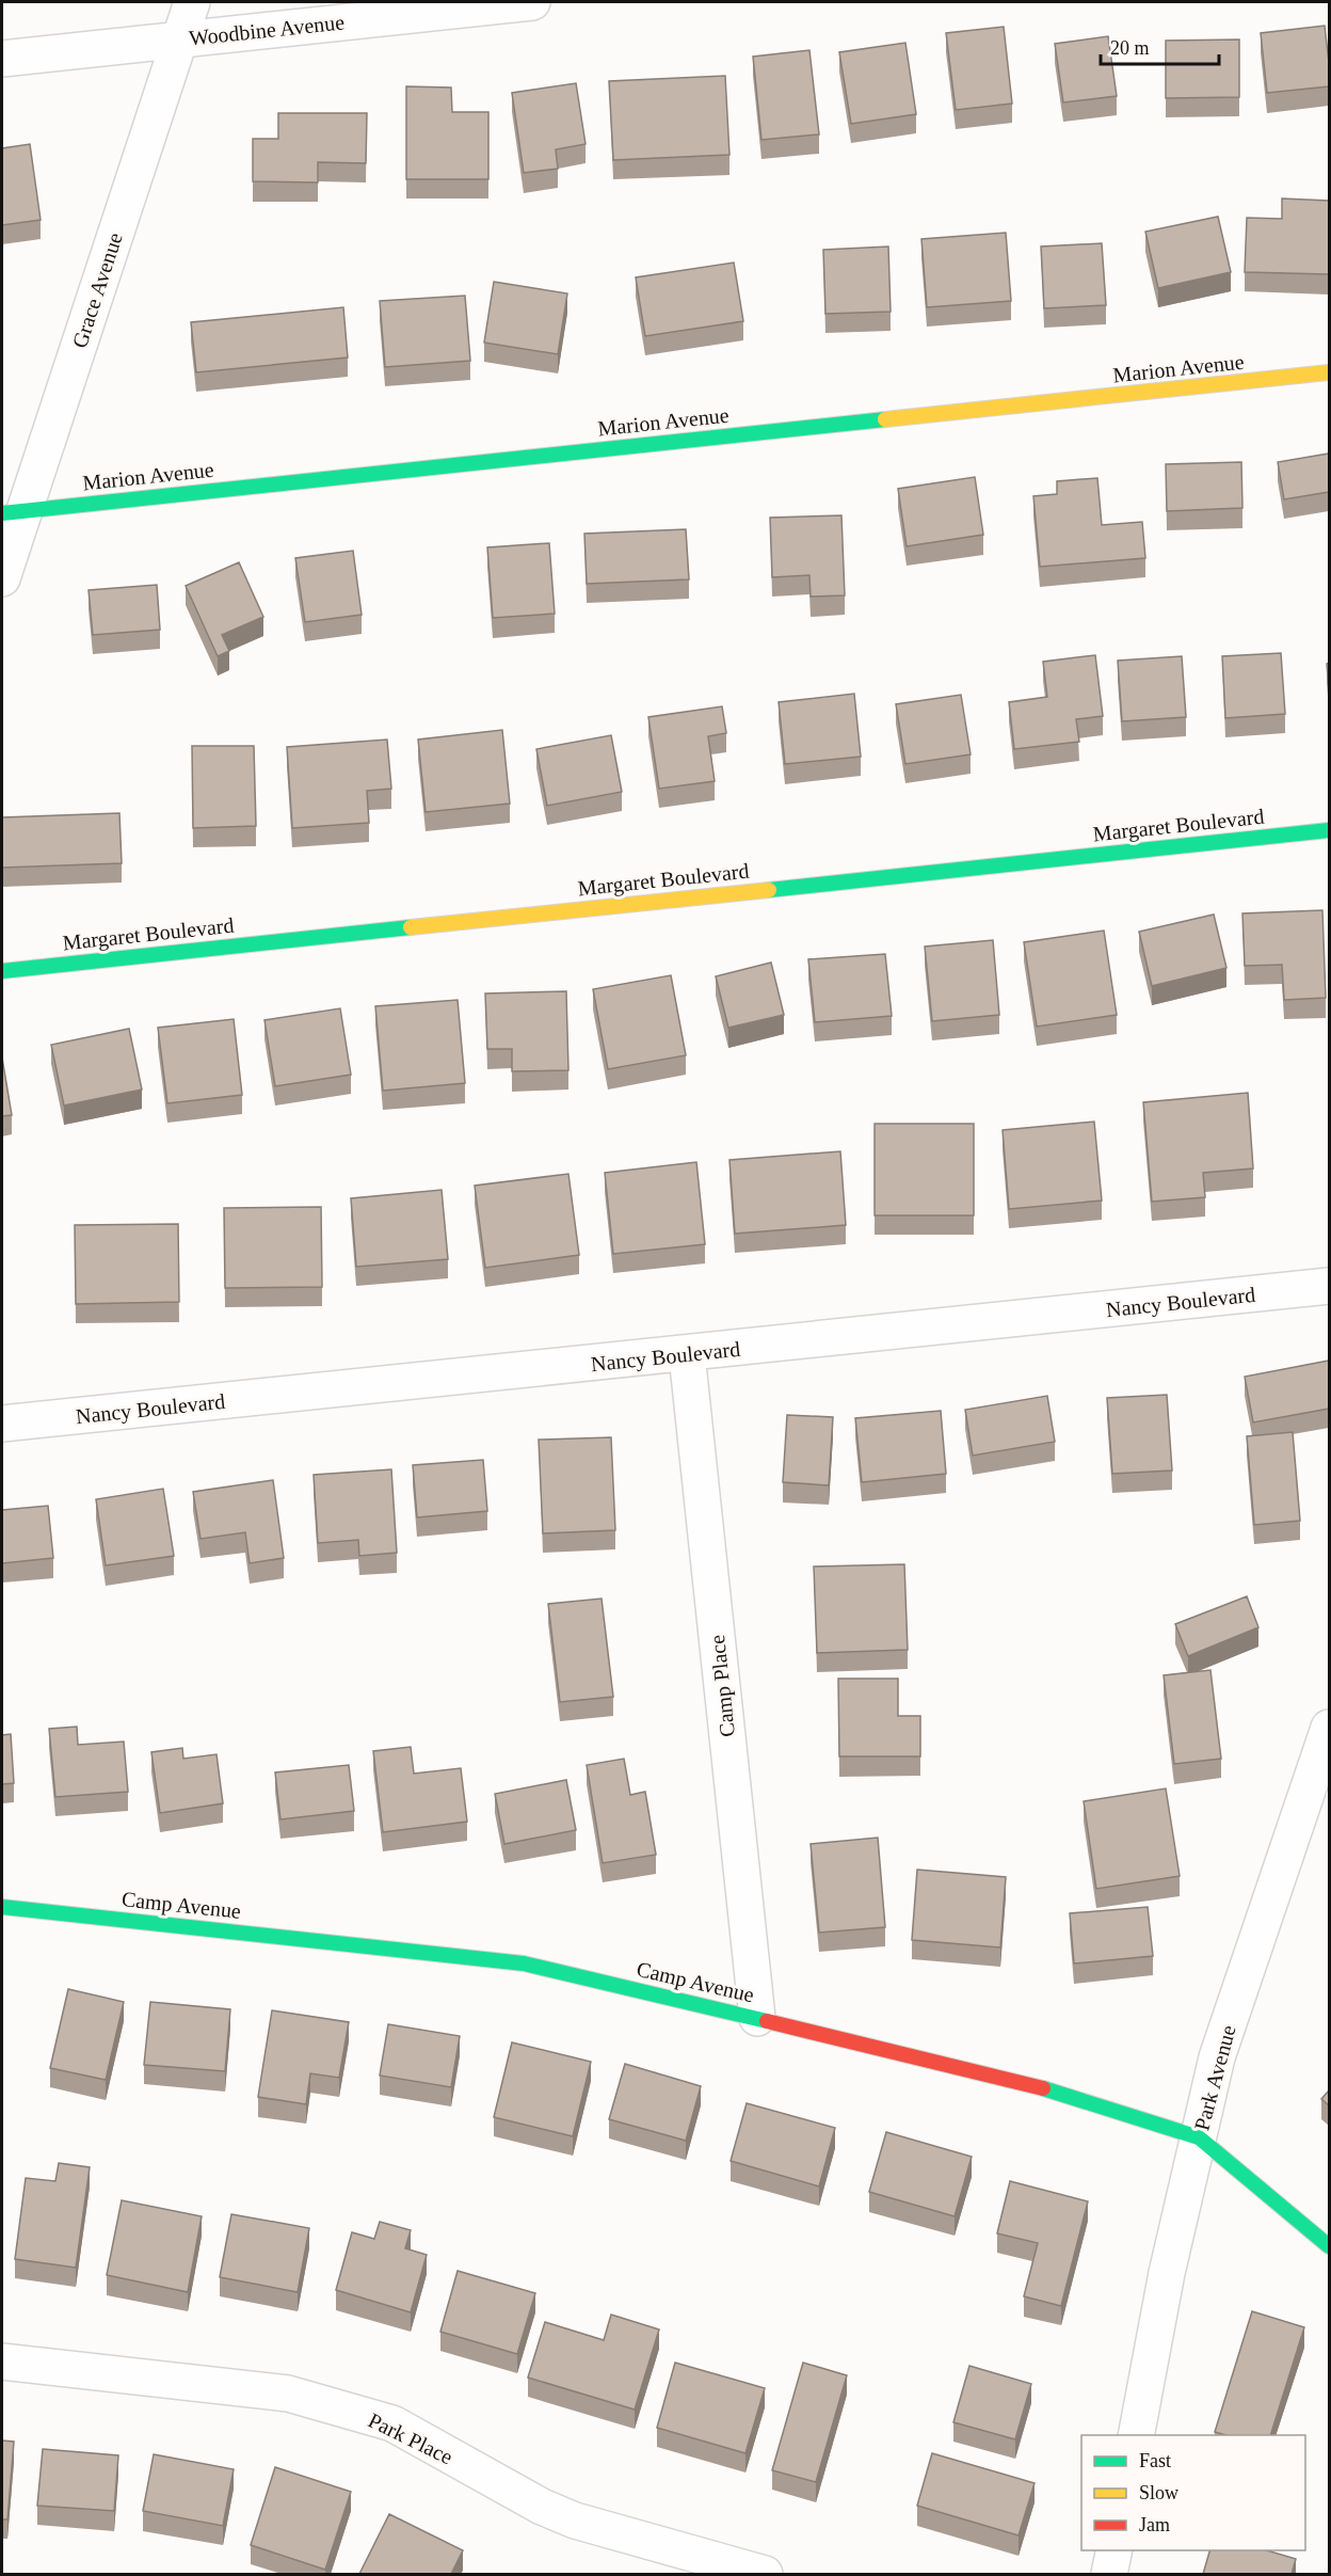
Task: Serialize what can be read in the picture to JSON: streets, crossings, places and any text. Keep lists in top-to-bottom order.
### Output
{
  "streets": {
    "street": [
      "Woodbine Avenue",
      "Grace Avenue",
      "Marion Avenue",
      "Margaret Boulevard",
      "Nancy Boulevard",
      "Camp Place",
      "Camp Avenue",
      "Park Avenue",
      "Park Place"
    ]
  },
  "crossings": [
    ["Woodbine Avenue", "Grace Avenue"],
    ["Grace Avenue", "Marion Avenue"],
    ["Nancy Boulevard", "Camp Place"],
    ["Camp Place", "Camp Avenue"],
    ["Camp Avenue", "Park Avenue"]
  ],
  "legend": ["Fast", "Slow", "Jam"],
  "scale_bar": "20 m"
}
